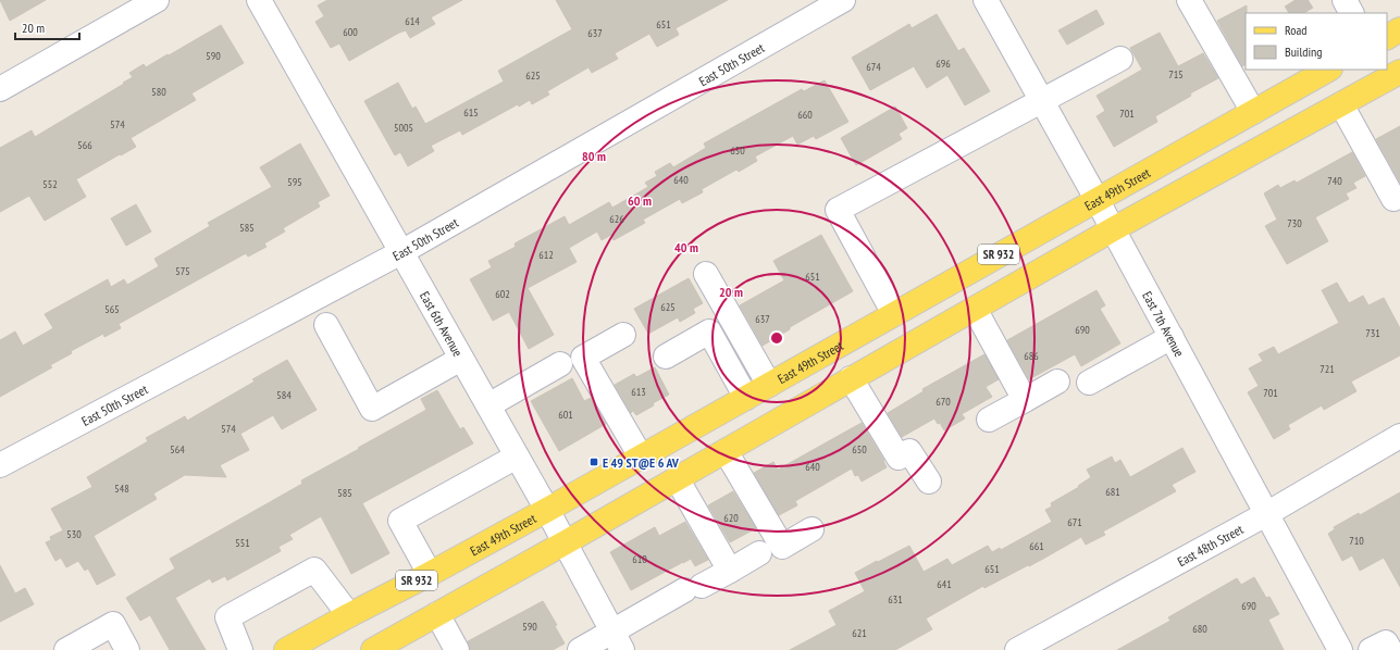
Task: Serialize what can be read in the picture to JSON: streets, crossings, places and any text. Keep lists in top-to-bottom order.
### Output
{
  "streets": {
    "main road": ["East 49th Street", "SR 932"],
    "street": [
      "East 50th Street",
      "East 6th Avenue",
      "East 7th Avenue",
      "East 48th Street"
    ]
  },
  "crossings": [
    ["East 50th Street", "East 6th Avenue"],
    ["East 49th Street", "East 6th Avenue"],
    ["East 49th Street", "East 7th Avenue"],
    ["SR 932", "East 6th Avenue"],
    ["SR 932", "East 7th Avenue"],
    ["East 7th Avenue", "East 48th Street"]
  ],
  "places": {
    "transit": ["E 49 ST@E 6 AV"]
  },
  "house_numbers": [
    "614",
    "651",
    "600",
    "637",
    "590",
    "696",
    "674",
    "715",
    "625",
    "580",
    "615",
    "701",
    "660",
    "574",
    "5005",
    "566",
    "650",
    "640",
    "740",
    "595",
    "552",
    "626",
    "730",
    "585",
    "612",
    "575",
    "651",
    "602",
    "625",
    "565",
    "637",
    "690",
    "731",
    "686",
    "721",
    "613",
    "701",
    "584",
    "670",
    "601",
    "574",
    "564",
    "650",
    "640",
    "548",
    "681",
    "585",
    "620",
    "671",
    "530",
    "710",
    "551",
    "661",
    "610",
    "651",
    "641",
    "631",
    "690",
    "590",
    "680",
    "621"
  ],
  "legend": ["Road", "Building"],
  "scale_bar": "20 m",
  "rings": [
    "80 m",
    "60 m",
    "40 m",
    "20 m"
  ]
}
